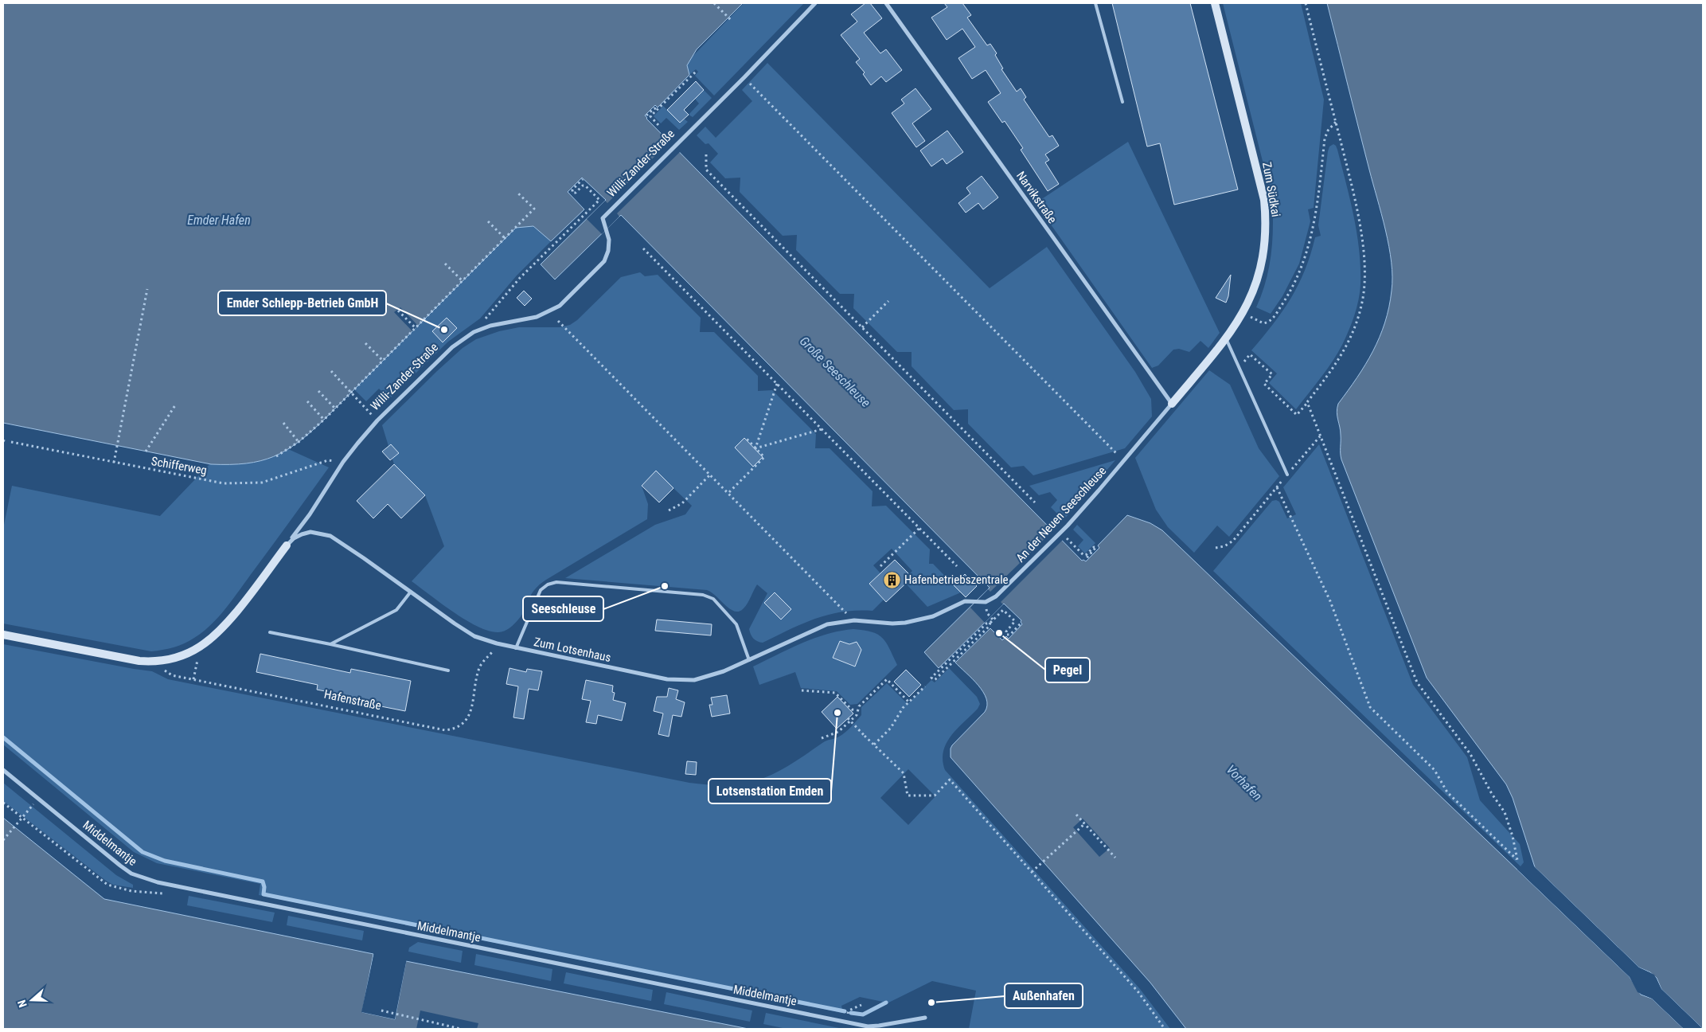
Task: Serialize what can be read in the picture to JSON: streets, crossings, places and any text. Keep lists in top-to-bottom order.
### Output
{
  "streets": {
    "street": [
      "Willi-Zander-Straße",
      "Zum Südkai",
      "Narvikstraße",
      "An der Neuen Seeschleuse",
      "Zum Lotsenhaus",
      "Middelmantje"
    ],
    "path": ["Schifferweg", "Hafenstraße"]
  },
  "crossings": [
    ["Willi-Zander-Straße", "Schifferweg"],
    ["Willi-Zander-Straße", "Zum Lotsenhaus"],
    ["Zum Südkai", "Narvikstraße"],
    ["Zum Südkai", "An der Neuen Seeschleuse"],
    ["Narvikstraße", "An der Neuen Seeschleuse"],
    ["An der Neuen Seeschleuse", "Zum Lotsenhaus"],
    ["Zum Lotsenhaus", "Hafenstraße"]
  ],
  "water": ["Emder Hafen", "Große Seeschleuse", "Vorhafen"],
  "places": {
    "other": [
      "Emder Schlepp-Betrieb GmbH",
      "Seeschleuse",
      "Pegel",
      "Lotsenstation Emden",
      "Außenhafen"
    ],
    "building": ["Hafenbetriebszentrale"]
  },
  "north": "left"
}
